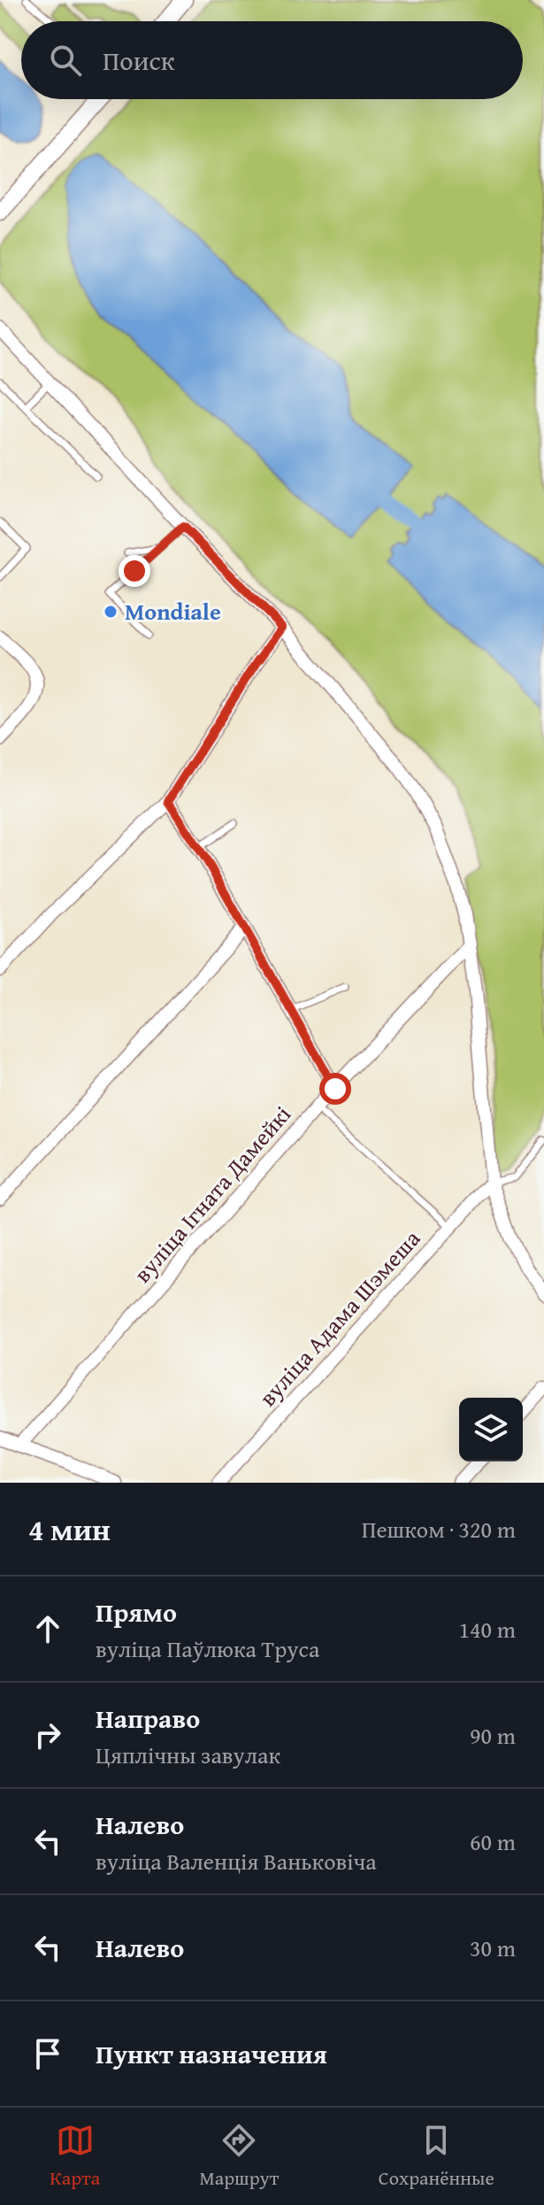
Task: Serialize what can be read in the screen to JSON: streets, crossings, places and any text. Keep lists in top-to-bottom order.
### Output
{
  "streets": {
    "street": ["вуліца Ігната Дамейкі", "вуліца Адама Шэмеша"]
  },
  "places": ["Mondiale"],
  "page": {
    "search": "Поиск",
    "heading": ["4 мин", "Пешком · 320 m"],
    "list": [
      ["Прямо", "вуліца Паўлюка Труса", "140 m"],
      ["Направо", "Цяплічны завулак", "90 m"],
      ["Налево", "вуліца Валенція Ваньковіча", "60 m"],
      ["Налево", "30 m"],
      "Пункт назначения"
    ],
    "nav": ["Карта", "Маршрут", "Сохранённые"]
  }
}
